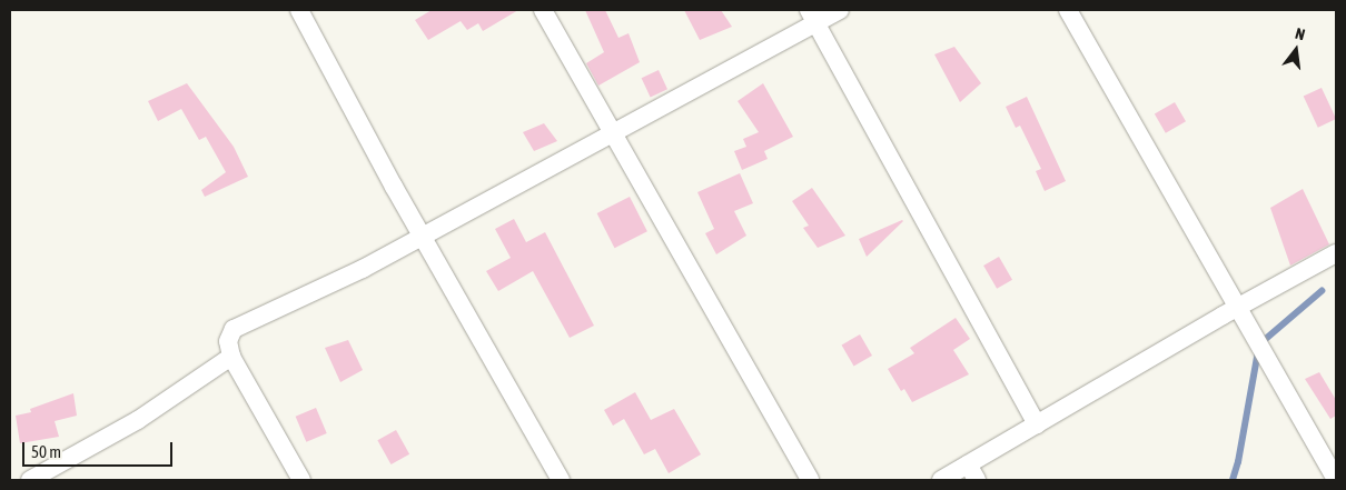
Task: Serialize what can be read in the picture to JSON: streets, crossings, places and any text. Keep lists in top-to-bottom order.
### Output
{
  "scale_bar": "50 m",
  "north": "top"
}
